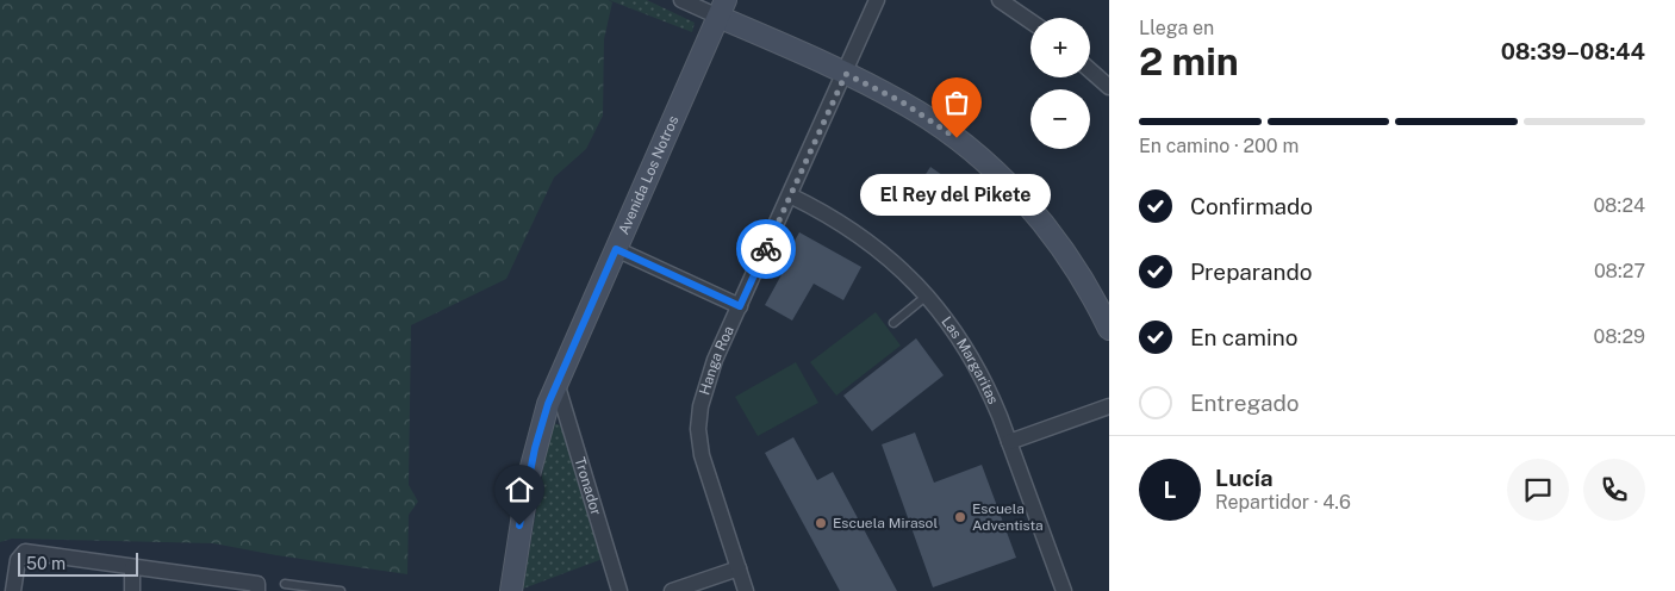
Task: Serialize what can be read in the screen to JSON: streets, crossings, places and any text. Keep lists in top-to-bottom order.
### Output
{
  "streets": {
    "main road": ["Avenida Los Notros"],
    "street": ["Hanga Roa", "Las Margaritas", "Tronador"]
  },
  "crossings": [
    ["Avenida Los Notros", "Tronador"],
    ["Hanga Roa", "Las Margaritas"]
  ],
  "places": ["El Rey del Pikete", "Escuela Adventista", "Escuela Mirasol"],
  "scale_bar": "50 m",
  "page": {
    "heading": ["2 min", "Llega en", "08:39–08:44"],
    "panel": ["Lucía", "Repartidor · 4.6"],
    "map_buttons": ["+", "−"],
    "bar": "En camino · 200 m",
    "list": [
      ["Confirmado", "08:24"],
      ["Preparando", "08:27"],
      ["En camino", "08:29"],
      "Entregado"
    ],
    "bubble": "El Rey del Pikete",
    "round": "L",
    "scale": "50 m"
  }
}
